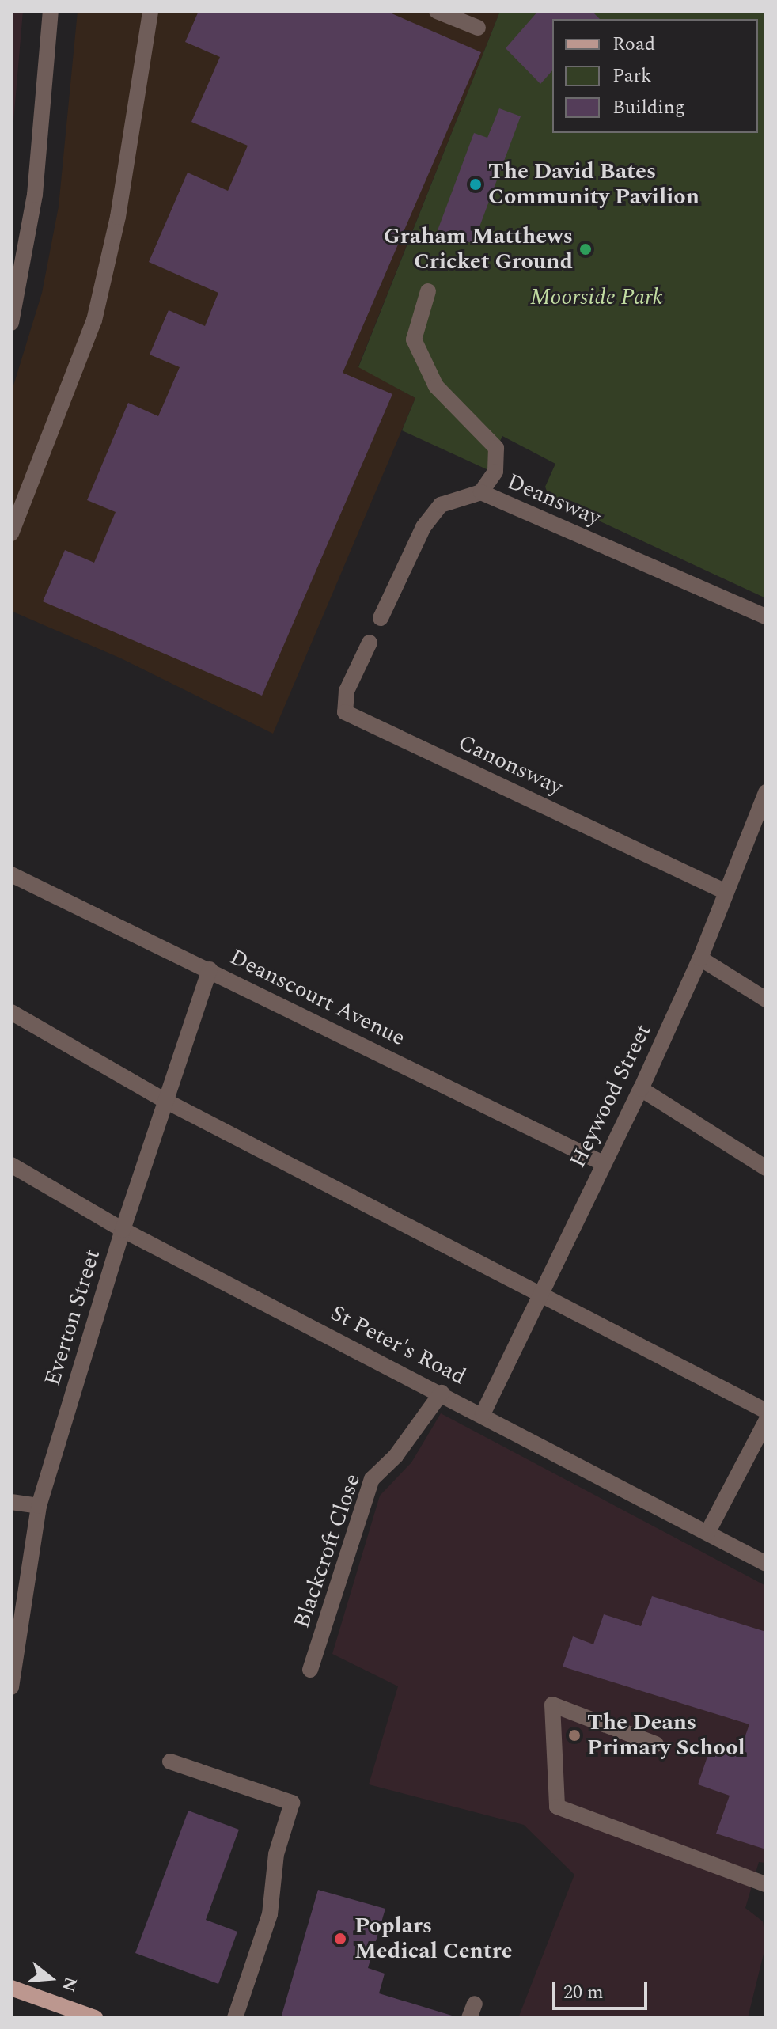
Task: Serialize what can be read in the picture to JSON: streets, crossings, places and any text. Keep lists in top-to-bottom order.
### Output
{
  "streets": {
    "street": [
      "Deansway",
      "Canonsway",
      "Deanscourt Avenue",
      "Heywood Street",
      "Everton Street",
      "St Peter's Road",
      "Blackcroft Close"
    ]
  },
  "crossings": [
    ["Canonsway", "Heywood Street"],
    ["Deanscourt Avenue", "Heywood Street"],
    ["Deanscourt Avenue", "Everton Street"],
    ["Heywood Street", "St Peter's Road"],
    ["Everton Street", "St Peter's Road"],
    ["St Peter's Road", "Blackcroft Close"]
  ],
  "parks": ["Moorside Park"],
  "places": [
    "The David Bates Community Pavilion",
    "Graham Matthews Cricket Ground",
    "The Deans Primary School",
    "Poplars Medical Centre"
  ],
  "legend": ["Road", "Park", "Building"],
  "scale_bar": "20 m",
  "north": "right"
}
